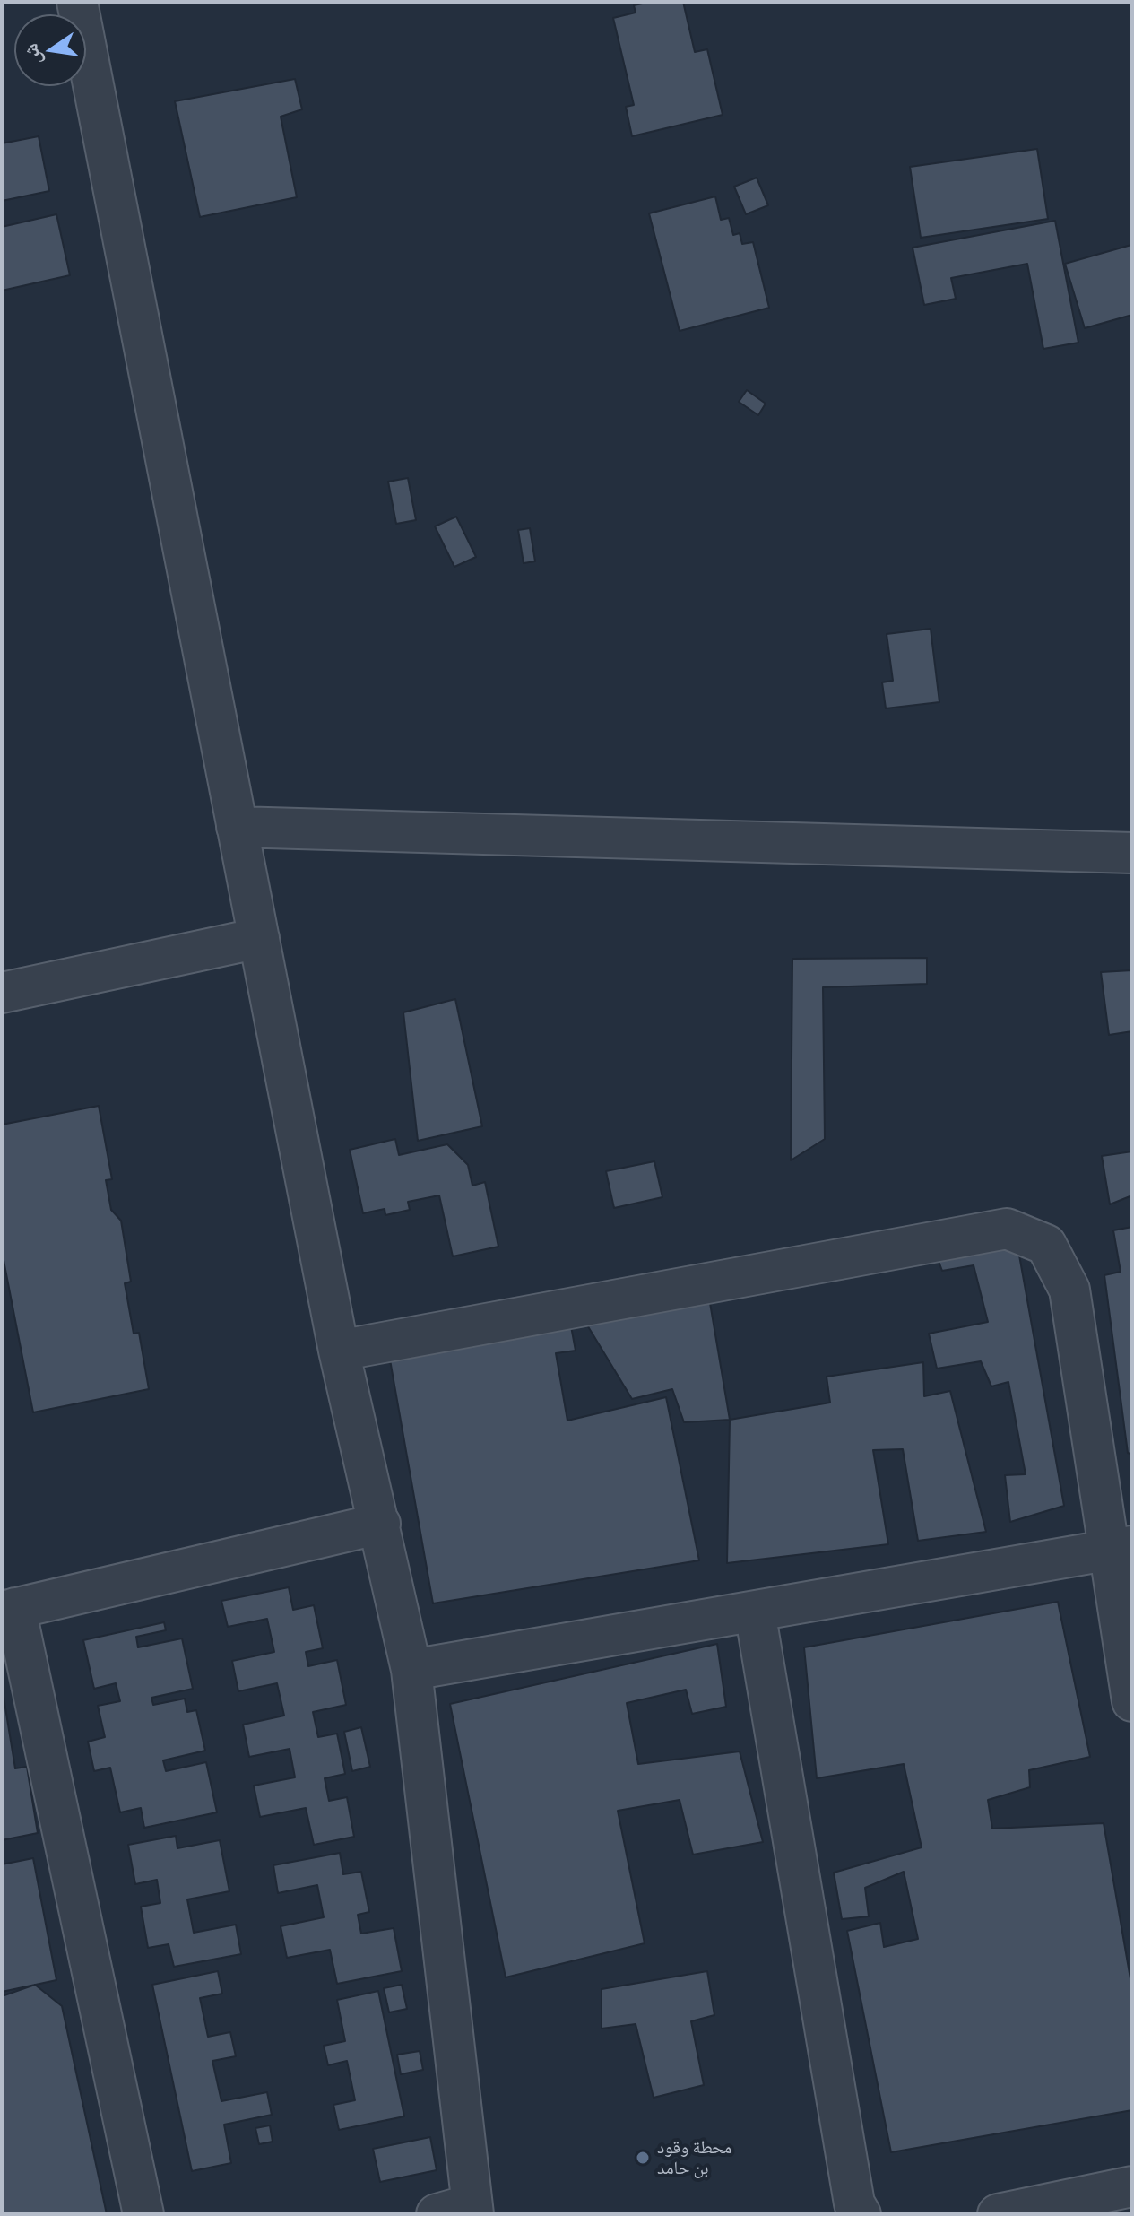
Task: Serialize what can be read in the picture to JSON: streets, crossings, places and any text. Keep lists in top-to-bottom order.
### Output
{
  "places": ["محطة وقود بن حامد"],
  "north": "left"
}
